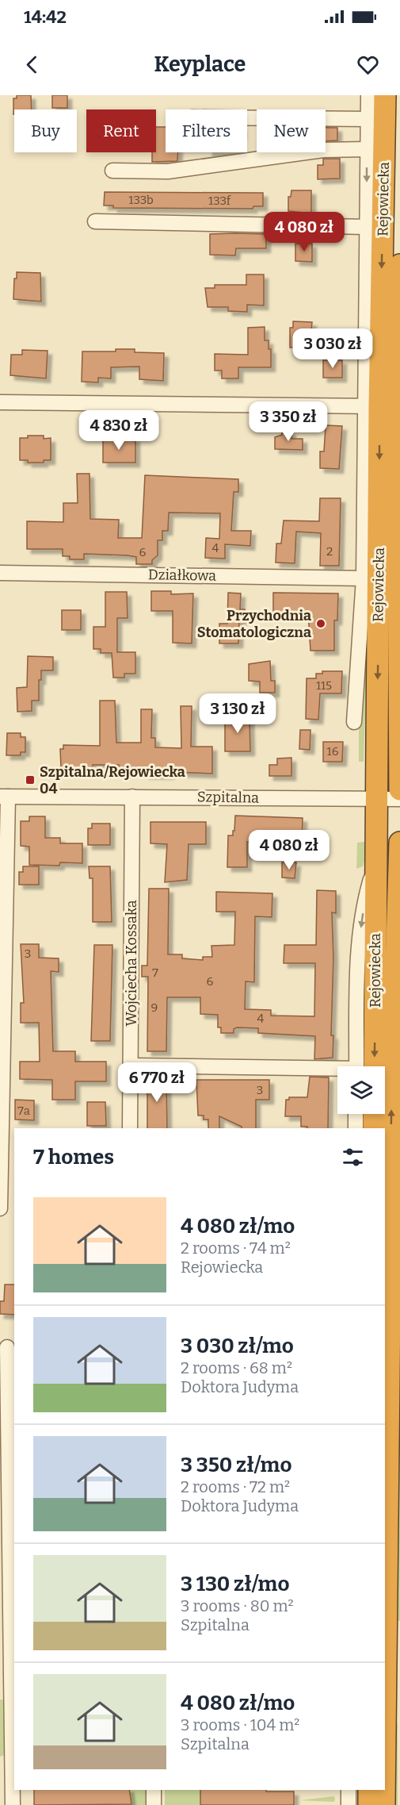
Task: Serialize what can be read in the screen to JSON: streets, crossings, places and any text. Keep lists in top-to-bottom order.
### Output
{
  "streets": {
    "highway": ["Rejowiecka"],
    "street": ["Działkowa", "Szpitalna", "Wojciecha Kossaka"]
  },
  "crossings": [
    ["Rejowiecka", "Szpitalna"],
    ["Szpitalna", "Wojciecha Kossaka"]
  ],
  "places": {
    "other": ["Przychodnia Stomatologiczna"],
    "transit": ["Szpitalna/Rejowiecka 04"]
  },
  "house_numbers": [
    "133b",
    "133f",
    "4",
    "2",
    "6",
    "115",
    "16",
    "3",
    "7",
    "6",
    "9",
    "4",
    "3",
    "7a"
  ],
  "page": {
    "status": "14:42",
    "header": "Keyplace",
    "chip": [
      "Buy",
      "Rent",
      "Filters",
      "New"
    ],
    "price": [
      "4 080 zł",
      "3 030 zł",
      "3 350 zł",
      "4 830 zł",
      "3 130 zł",
      "4 080 zł",
      "6 770 zł"
    ],
    "heading": "7 homes",
    "list": [
      {
        "name": "4 080 zł/mo",
        "note": "2 rooms · 74 m² · Rejowiecka"
      },
      {
        "name": "3 030 zł/mo",
        "note": "2 rooms · 68 m² · Doktora Judyma"
      },
      {
        "name": "3 350 zł/mo",
        "note": "2 rooms · 72 m² · Doktora Judyma"
      },
      {
        "name": "3 130 zł/mo",
        "note": "3 rooms · 80 m² · Szpitalna"
      },
      {
        "name": "4 080 zł/mo",
        "note": "3 rooms · 104 m² · Szpitalna"
      }
    ]
  }
}
